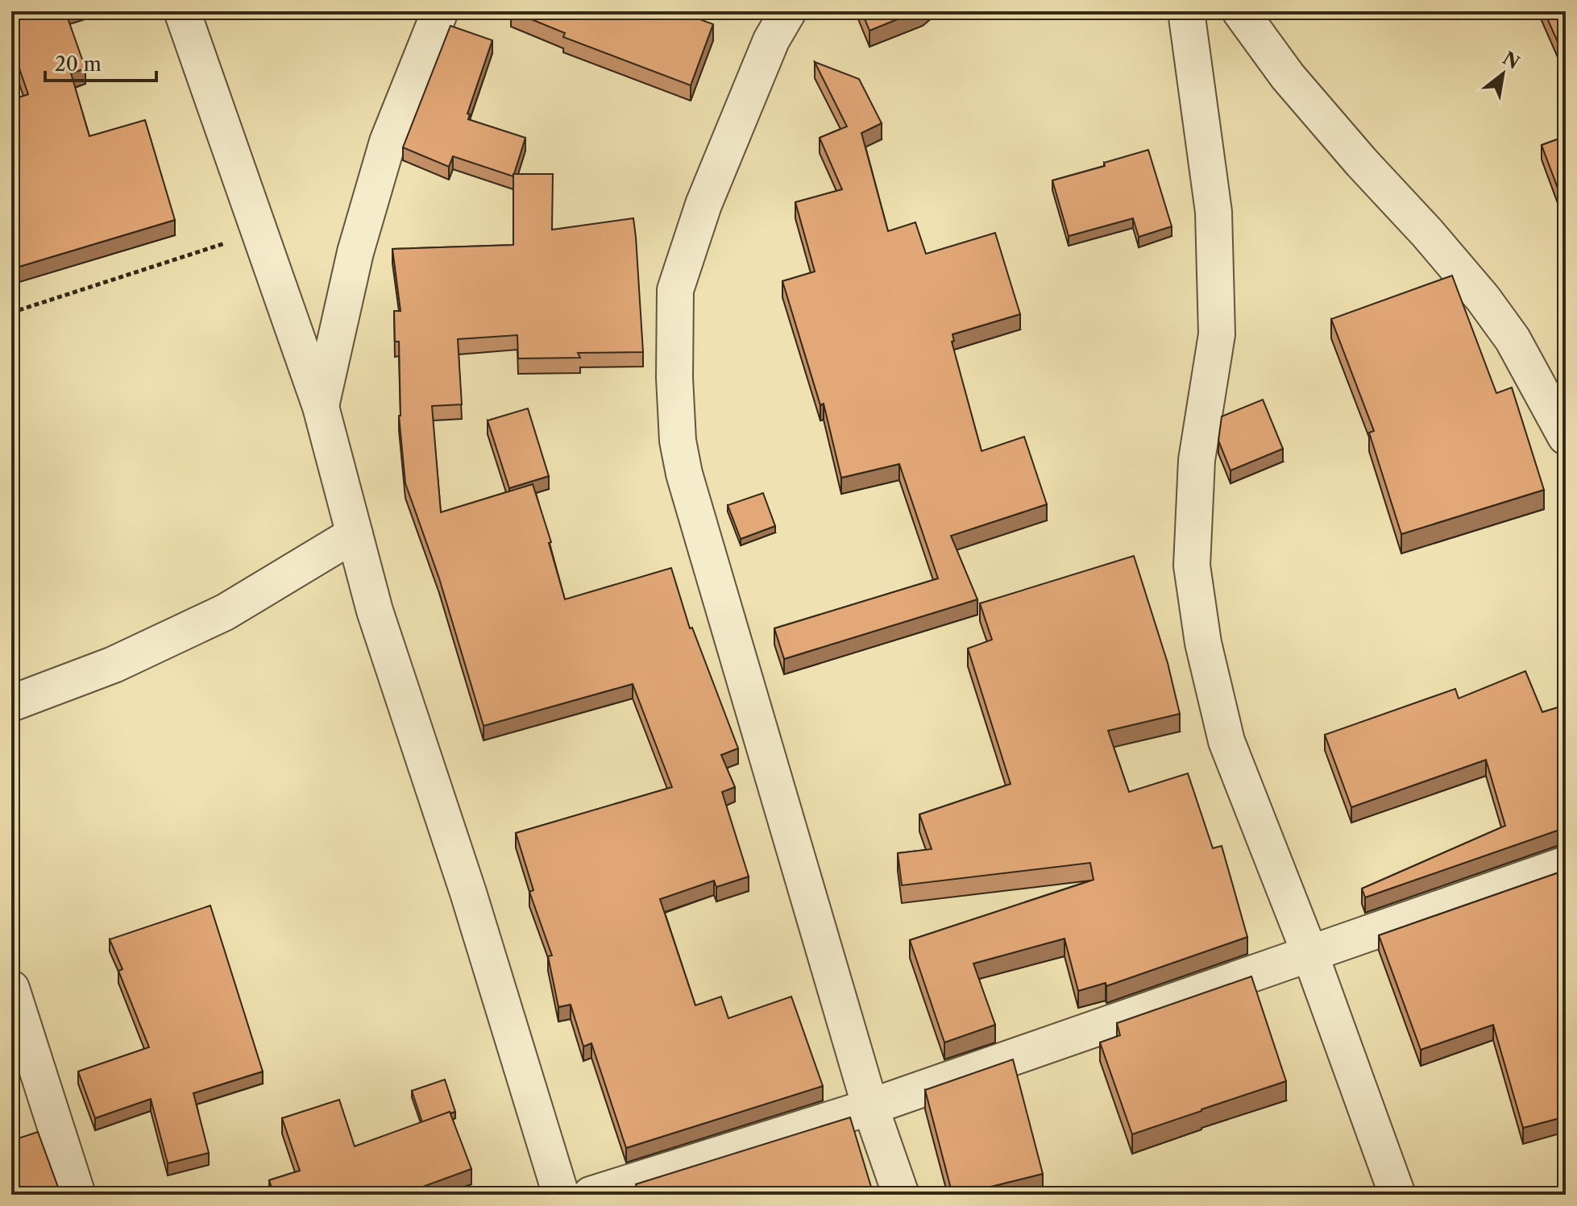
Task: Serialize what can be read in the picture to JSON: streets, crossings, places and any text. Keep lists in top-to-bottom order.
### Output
{
  "scale_bar": "20 m",
  "north": "top right"
}
